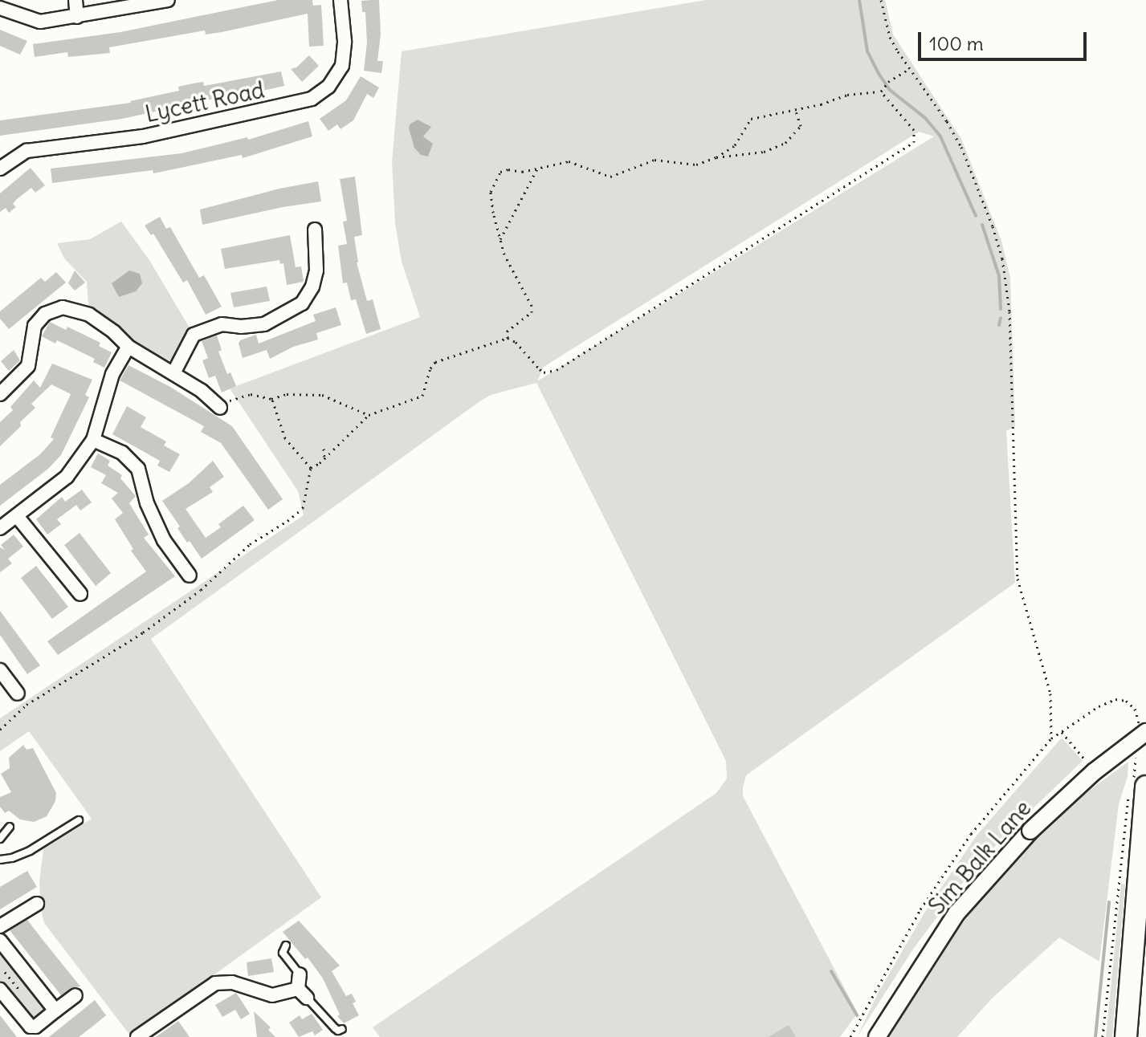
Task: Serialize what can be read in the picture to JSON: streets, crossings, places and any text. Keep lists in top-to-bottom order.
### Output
{
  "streets": {
    "street": ["Lycett Road", "Sim Balk Lane"]
  },
  "scale_bar": "100 m"
}
